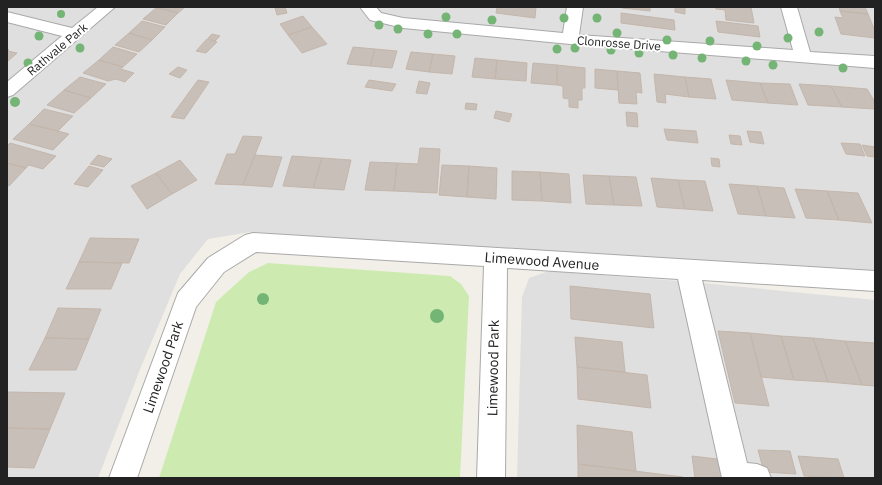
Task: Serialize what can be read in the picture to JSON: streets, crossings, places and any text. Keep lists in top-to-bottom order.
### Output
{
  "streets": {
    "street": [
      "Clonrosse Drive",
      "Rathvale Park",
      "Limewood Avenue",
      "Limewood Park"
    ]
  },
  "crossings": [
    ["Limewood Avenue", "Limewood Park"]
  ]
}
